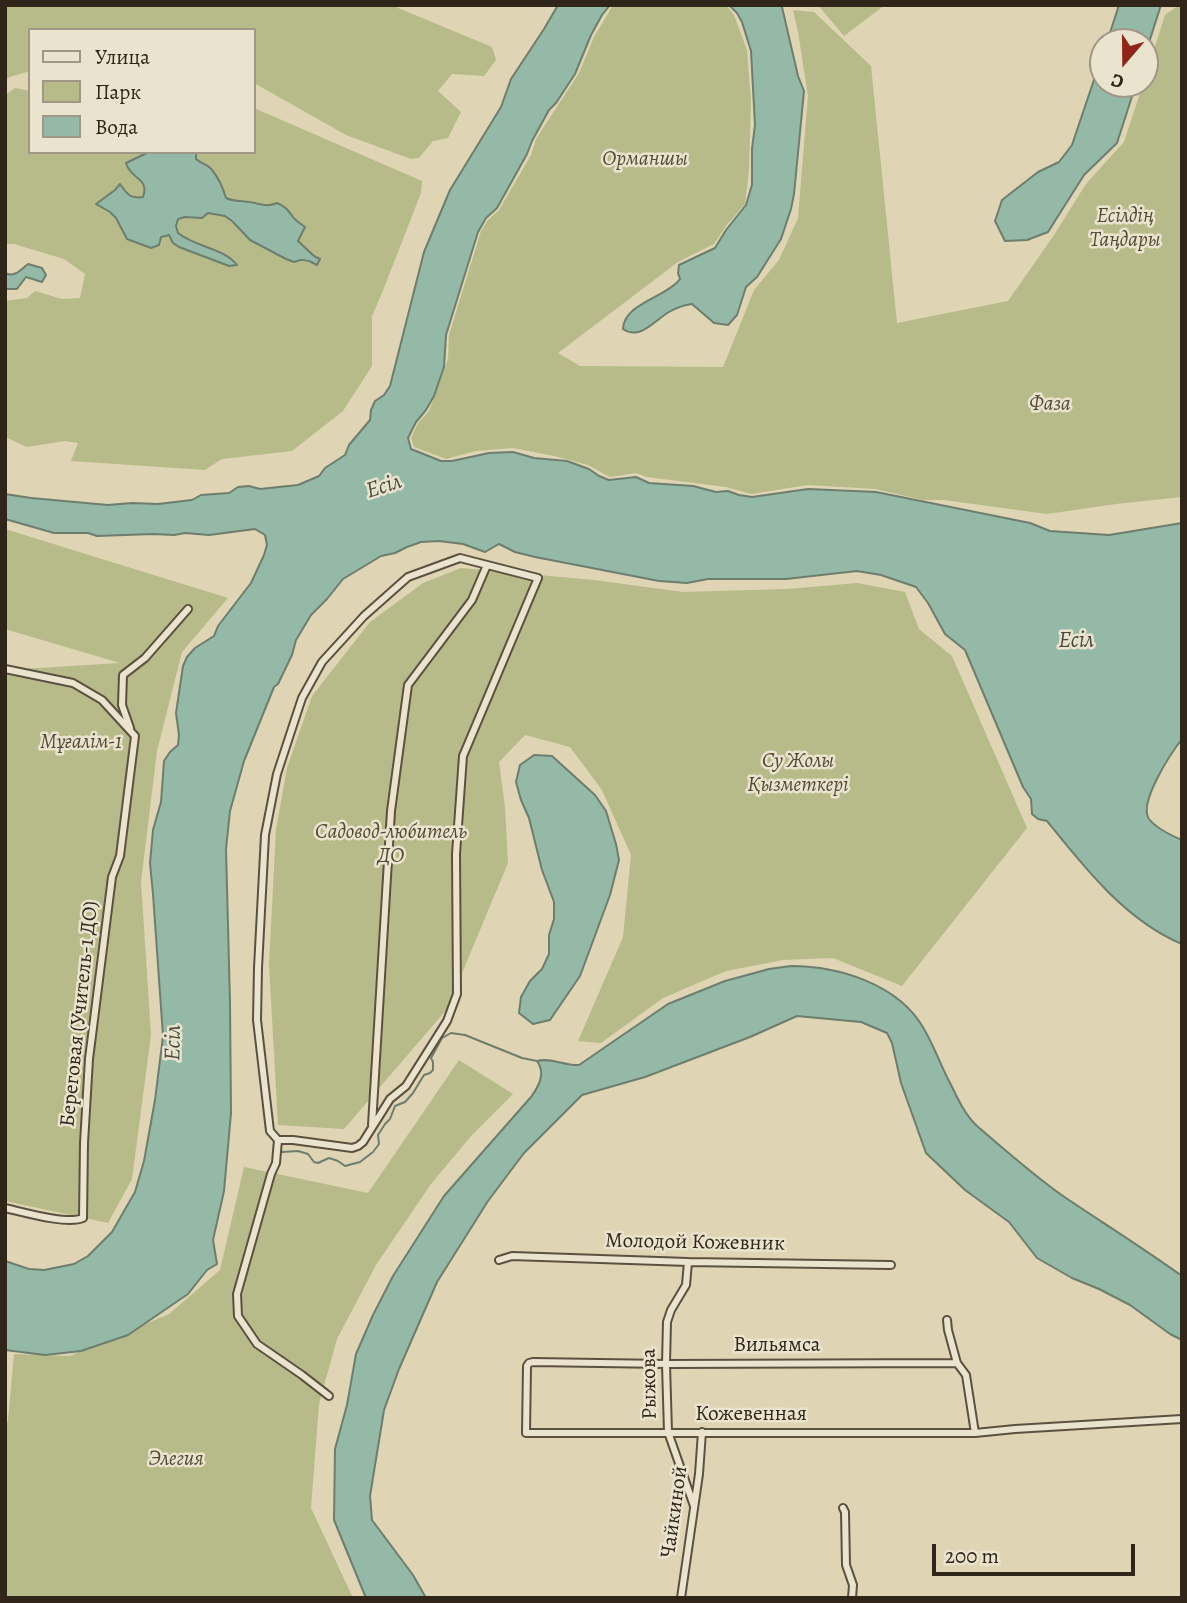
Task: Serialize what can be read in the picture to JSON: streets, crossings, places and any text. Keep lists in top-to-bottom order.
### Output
{
  "streets": {
    "street": [
      "Береговая (Учитель-1 ДО)",
      "Молодой Кожевник",
      "Вильямса",
      "Рыжова",
      "Кожевенная",
      "Чайкиной"
    ]
  },
  "crossings": [
    ["Молодой Кожевник", "Рыжова"],
    ["Вильямса", "Рыжова"],
    ["Вильямса", "Кожевенная"],
    ["Рыжова", "Кожевенная"],
    ["Рыжова", "Чайкиной"],
    ["Кожевенная", "Чайкиной"]
  ],
  "water": ["Есіл"],
  "parks": [
    "Орманшы",
    "Есілдің Таңдары",
    "Фаза",
    "Мұғалім-1",
    "Су Жолы Қызметкері",
    "Садовод-любитель ДО",
    "Элегия"
  ],
  "legend": ["Улица", "Парк", "Вода"],
  "scale_bar": "200 m",
  "north": "bottom"
}
